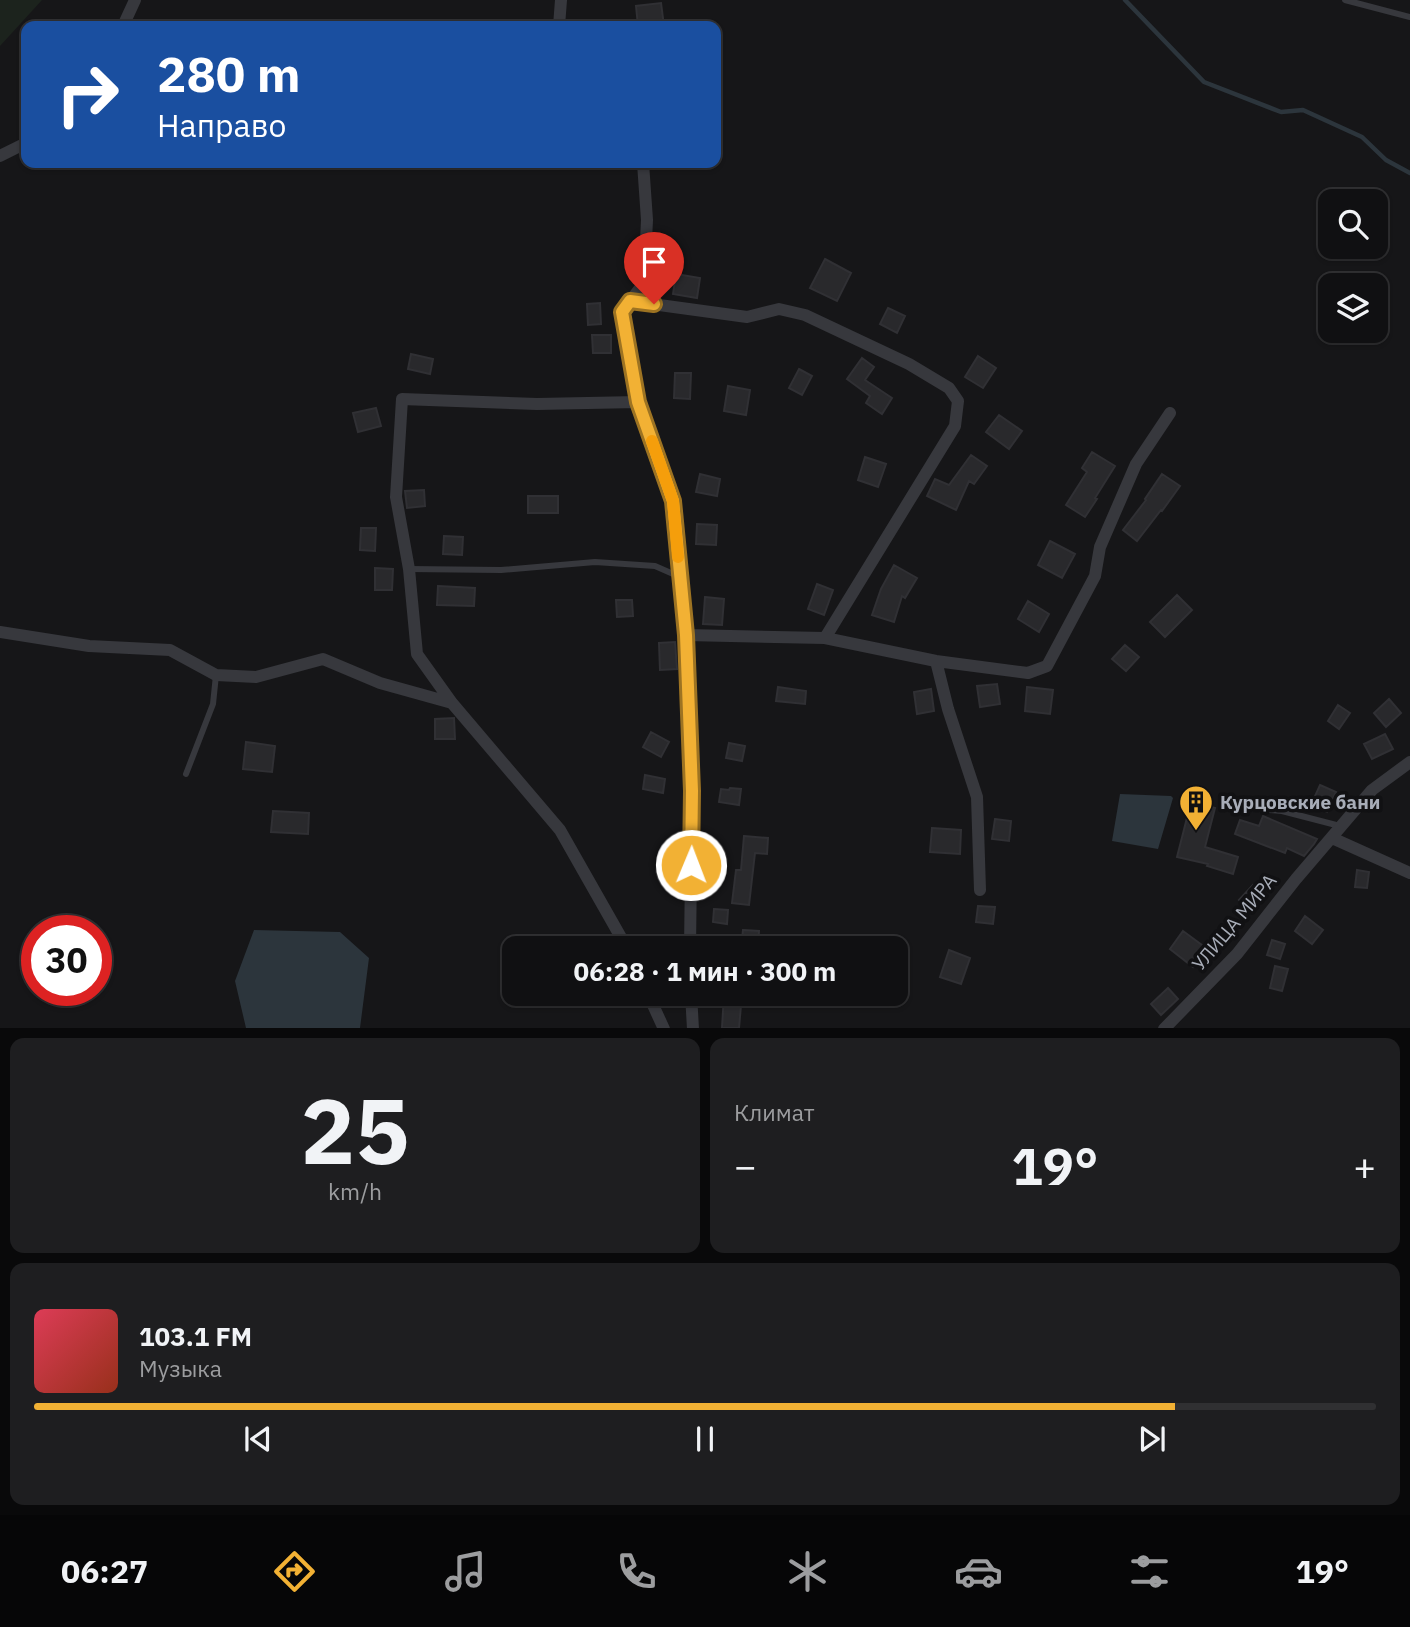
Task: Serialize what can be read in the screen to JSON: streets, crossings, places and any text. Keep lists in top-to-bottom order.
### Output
{
  "streets": {
    "street": ["УЛИЦА МИРА"]
  },
  "places": {
    "building": ["Курцовские бани"]
  },
  "page": {
    "turn": ["280 m", "Направо"],
    "limit": "30",
    "trip": "06:28 · 1 мин · 300 m",
    "tile": [
      ["25", "km/h"],
      "Климат"
    ],
    "heat": ["−", "19°", "+"],
    "song": ["103.1 FM", "Музыка"],
    "tabs": ["06:27", "19°"]
  }
}
